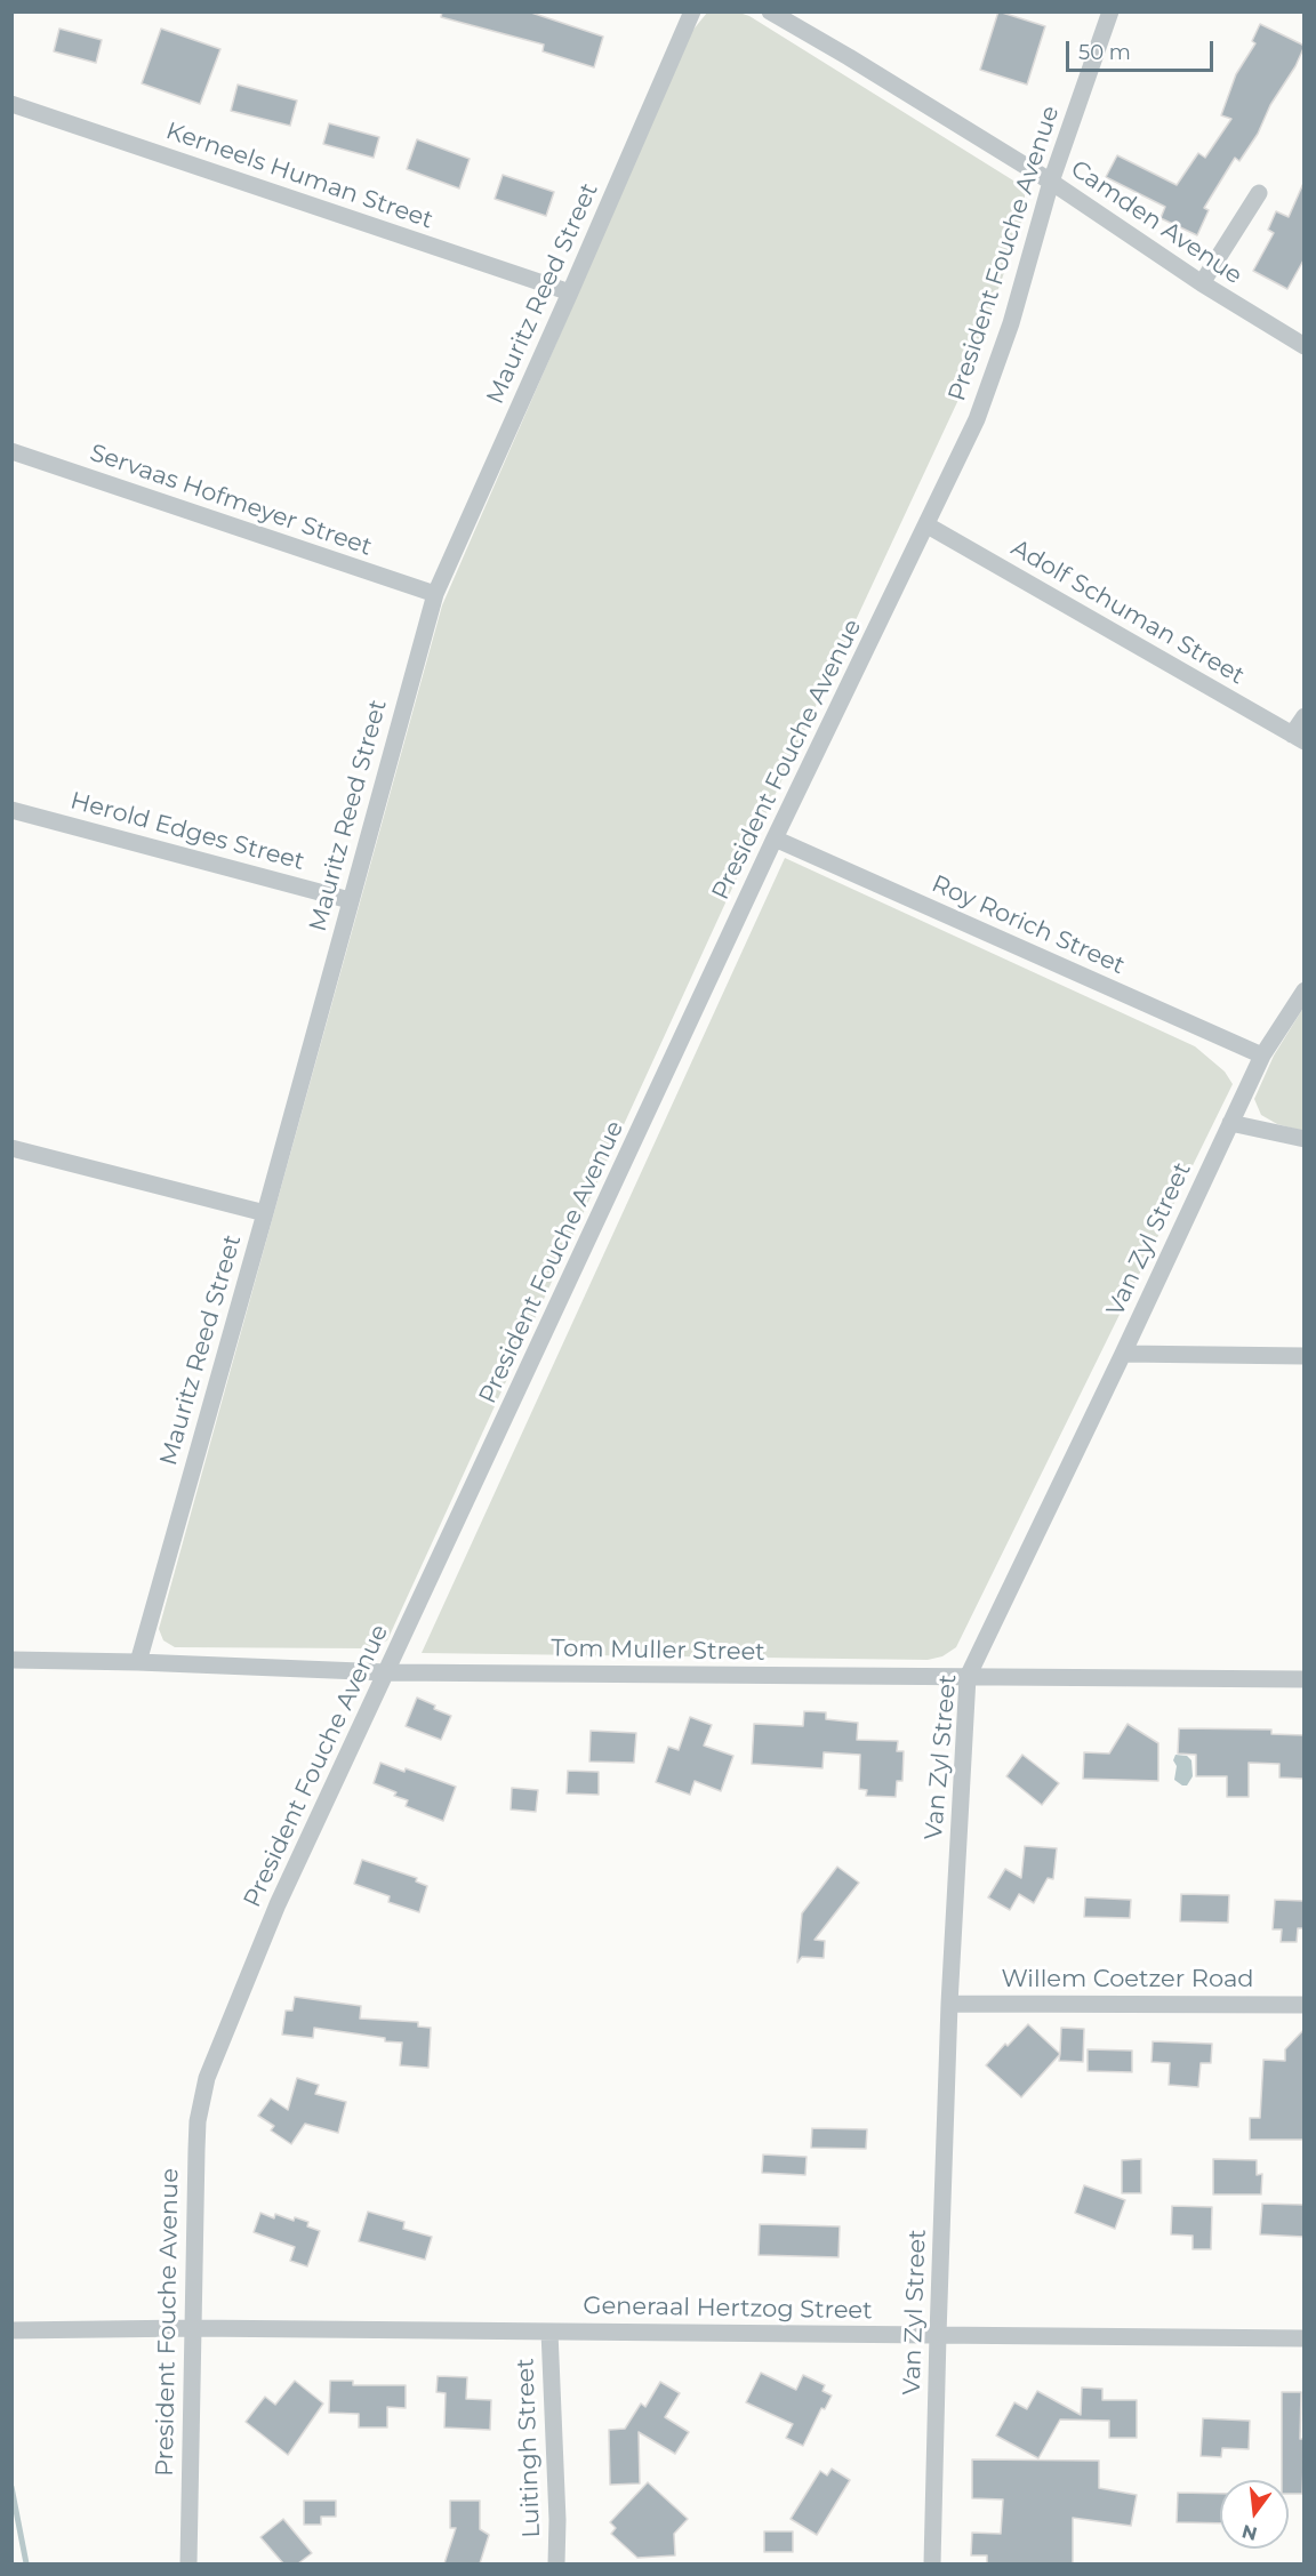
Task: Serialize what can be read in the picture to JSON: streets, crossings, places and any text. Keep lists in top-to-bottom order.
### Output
{
  "streets": {
    "street": [
      "Kerneels Human Street",
      "Camden Avenue",
      "President Fouche Avenue",
      "Mauritz Reed Street",
      "Servaas Hofmeyer Street",
      "Adolf Schuman Street",
      "Herold Edges Street",
      "Roy Rorich Street",
      "Van Zyl Street",
      "Tom Muller Street",
      "Willem Coetzer Road",
      "Generaal Hertzog Street",
      "Luitingh Street"
    ]
  },
  "crossings": [
    ["Kerneels Human Street", "Mauritz Reed Street"],
    ["Camden Avenue", "President Fouche Avenue"],
    ["President Fouche Avenue", "Adolf Schuman Street"],
    ["President Fouche Avenue", "Roy Rorich Street"],
    ["President Fouche Avenue", "Tom Muller Street"],
    ["President Fouche Avenue", "Generaal Hertzog Street"],
    ["Mauritz Reed Street", "Servaas Hofmeyer Street"],
    ["Mauritz Reed Street", "Herold Edges Street"],
    ["Mauritz Reed Street", "Tom Muller Street"],
    ["Roy Rorich Street", "Van Zyl Street"],
    ["Van Zyl Street", "Tom Muller Street"],
    ["Van Zyl Street", "Willem Coetzer Road"],
    ["Van Zyl Street", "Generaal Hertzog Street"],
    ["Generaal Hertzog Street", "Luitingh Street"]
  ],
  "scale_bar": "50 m",
  "north": "bottom"
}
